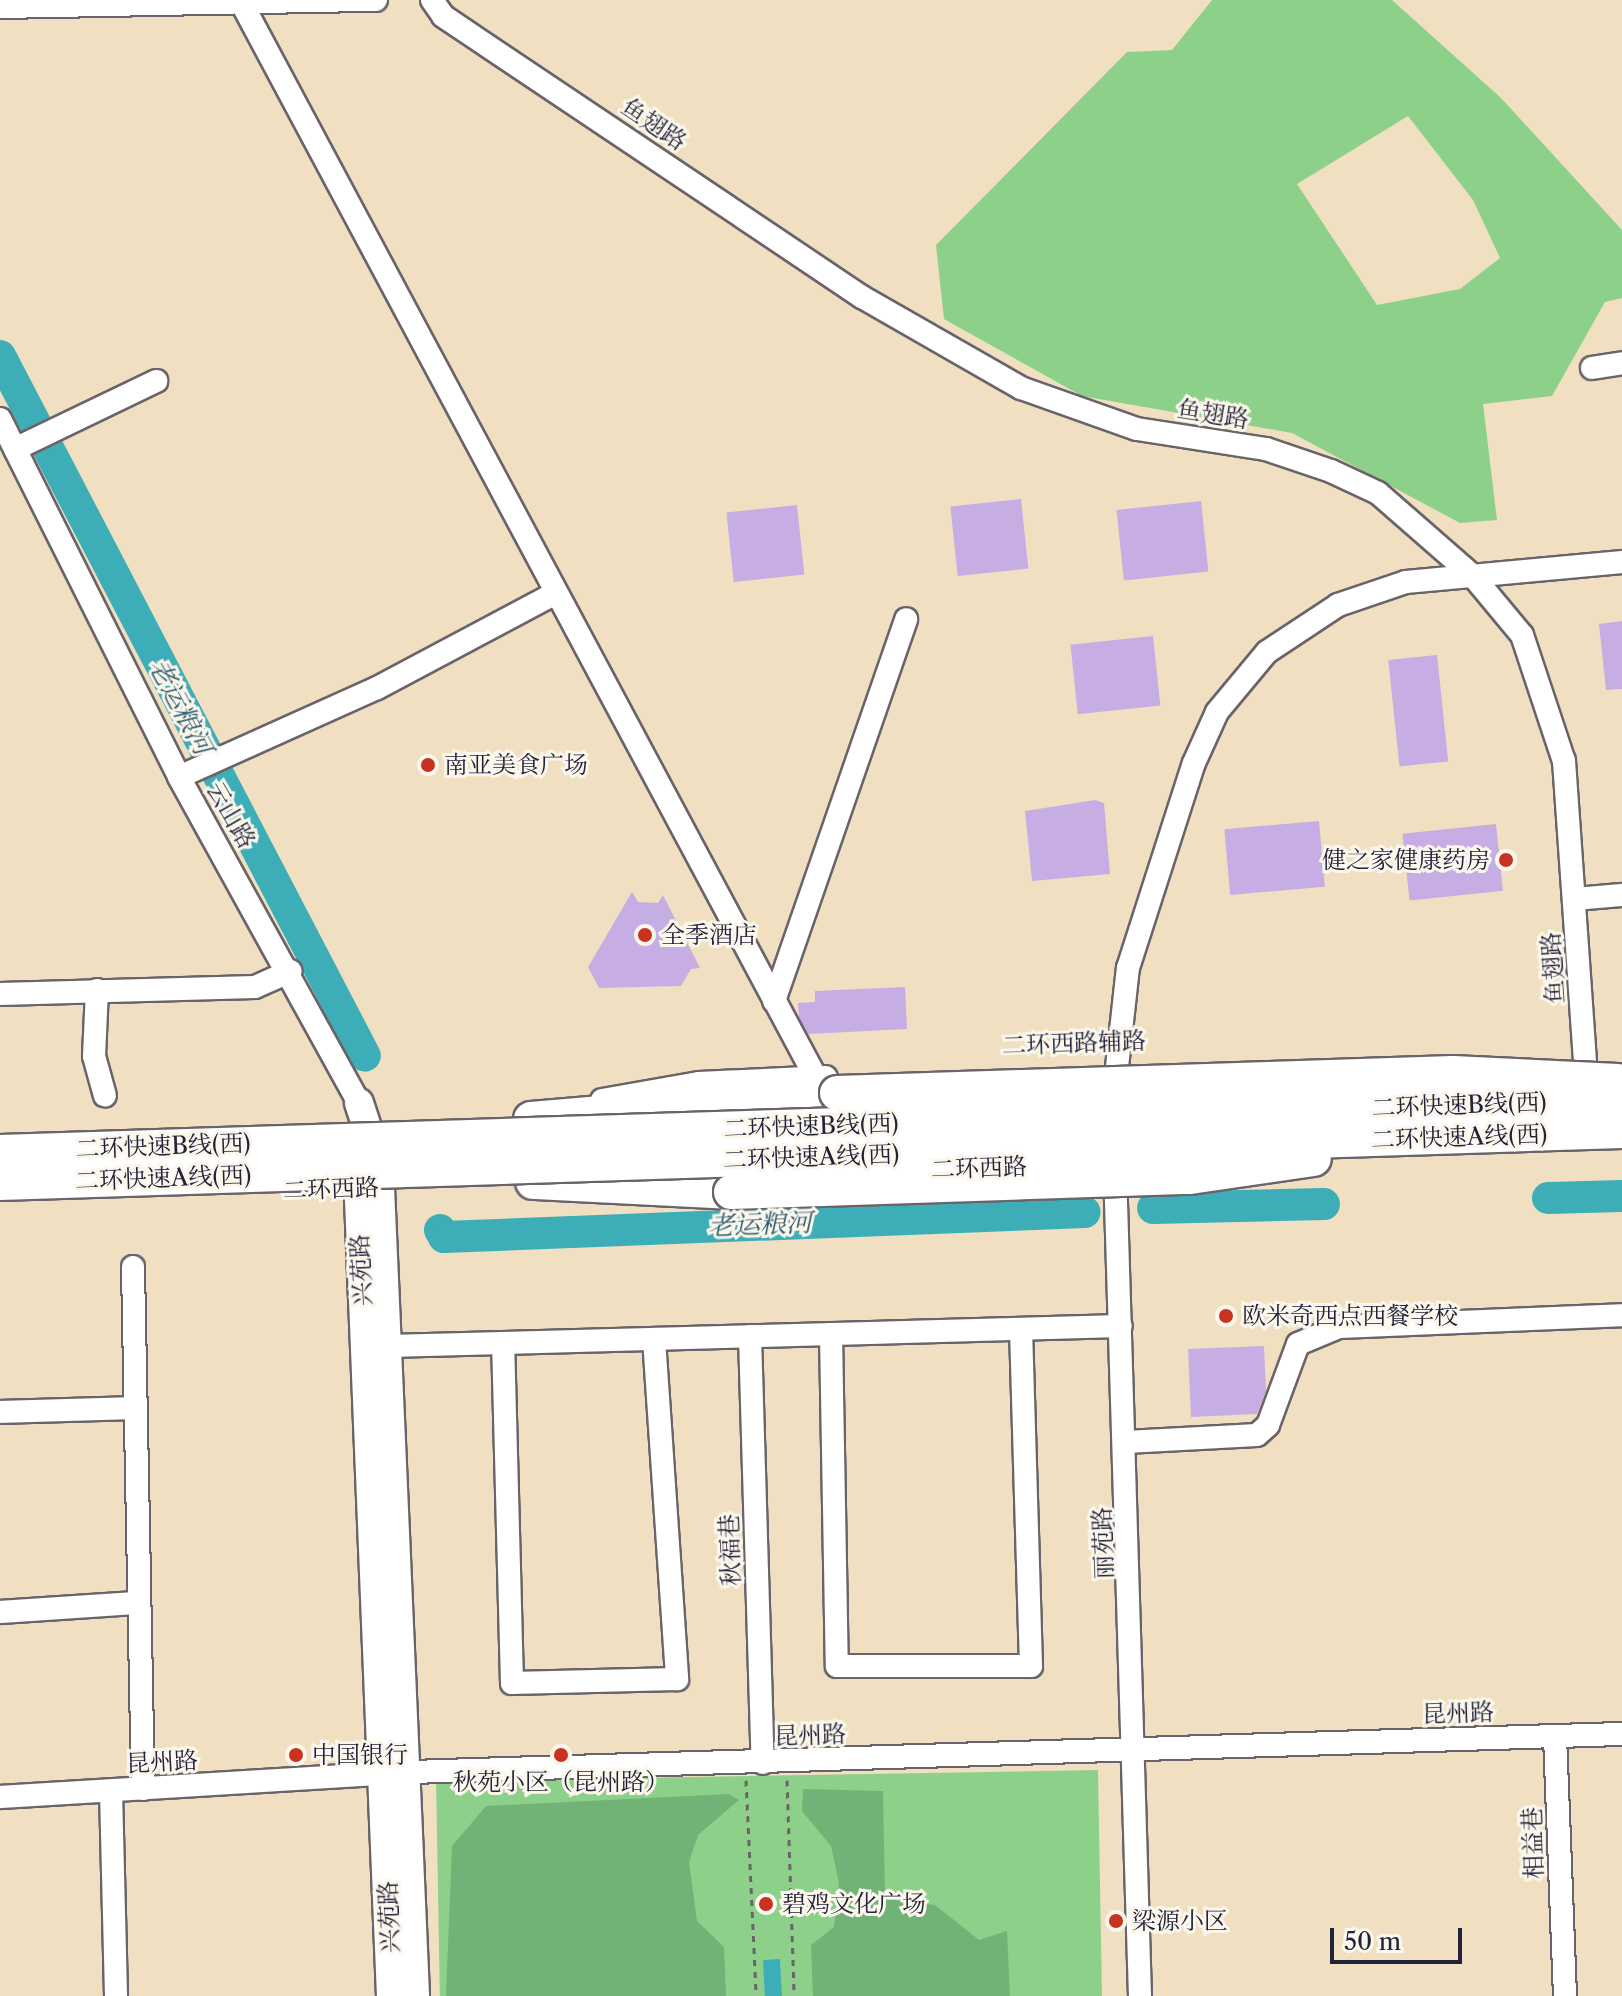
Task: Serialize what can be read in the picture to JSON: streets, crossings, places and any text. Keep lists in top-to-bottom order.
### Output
{
  "streets": {
    "highway": ["二环快速B线(西)", "二环快速A线(西)"],
    "main road": ["二环西路", "兴苑路"],
    "street": [
      "鱼翅路",
      "云山路",
      "二环西路辅路",
      "丽苑路",
      "秋福巷",
      "昆州路",
      "相益巷"
    ]
  },
  "crossings": [
    ["鱼翅路", "二环快速A线(西)"],
    ["鱼翅路", "二环西路"],
    ["鱼翅路", "丽苑路"],
    ["云山路", "兴苑路"],
    ["二环西路辅路", "丽苑路"],
    ["二环快速A线(西)", "二环西路"],
    ["二环西路", "兴苑路"],
    ["二环西路", "丽苑路"],
    ["兴苑路", "昆州路"],
    ["丽苑路", "昆州路"],
    ["秋福巷", "昆州路"],
    ["昆州路", "相益巷"]
  ],
  "water": ["老运粮河"],
  "places": [
    "南亚美食广场",
    "健之家健康药房",
    "全季酒店",
    "欧米奇西点西餐学校",
    "中国银行",
    "秋苑小区（昆州路）",
    "碧鸡文化广场",
    "梁源小区"
  ],
  "scale_bar": "50 m"
}
